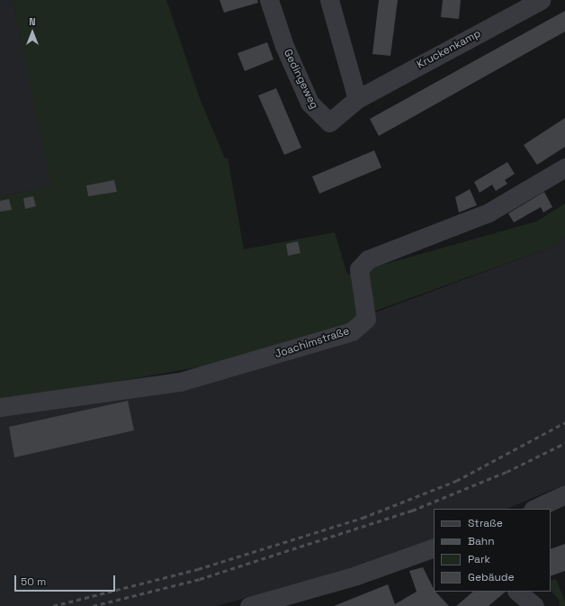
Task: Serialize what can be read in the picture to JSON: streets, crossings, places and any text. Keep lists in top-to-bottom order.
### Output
{
  "streets": {
    "street": ["Kruckenkamp", "Gedingeweg", "Joachimstraße"]
  },
  "crossings": [
    ["Kruckenkamp", "Gedingeweg"]
  ],
  "legend": [
    "Straße",
    "Bahn",
    "Park",
    "Gebäude"
  ],
  "scale_bar": "50 m",
  "north": "top"
}
